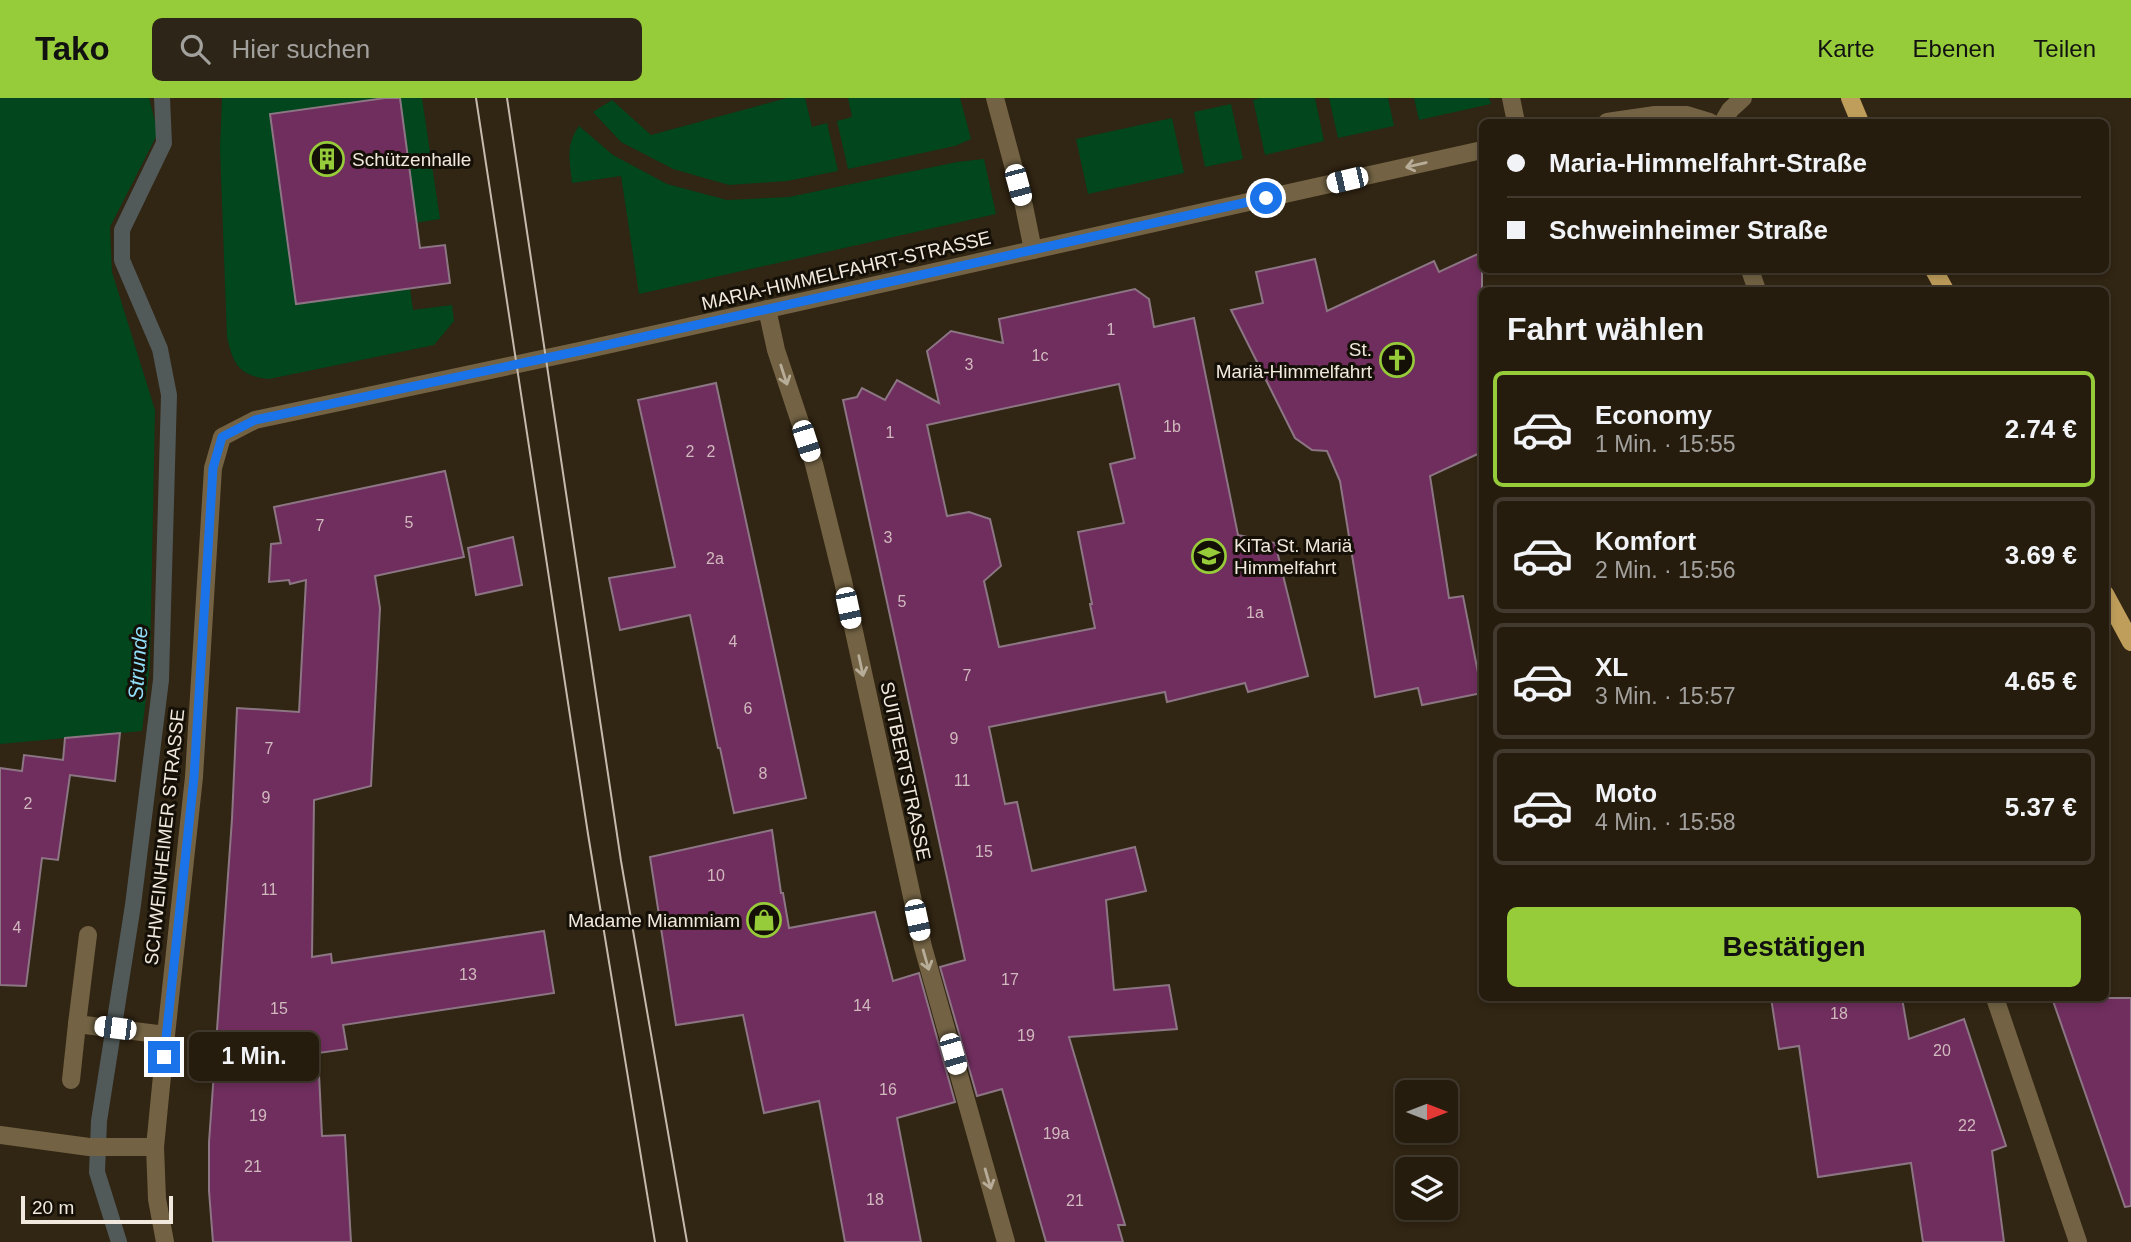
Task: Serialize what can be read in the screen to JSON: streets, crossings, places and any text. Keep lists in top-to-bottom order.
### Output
{
  "streets": {
    "street": ["MARIA-HIMMELFAHRT-STRASSE", "SUITBERTSTRASSE", "SCHWEINHEIMER STRASSE"]
  },
  "crossings": [
    ["MARIA-HIMMELFAHRT-STRASSE", "SUITBERTSTRASSE"],
    ["MARIA-HIMMELFAHRT-STRASSE", "SCHWEINHEIMER STRASSE"]
  ],
  "one_way": ["MARIA-HIMMELFAHRT-STRASSE", "SUITBERTSTRASSE"],
  "water": ["Strunde"],
  "places": {
    "building": ["Schützenhalle"],
    "church": ["St. Mariä-Himmelfahrt"],
    "school or university": ["KiTa St. Mariä Himmelfahrt"],
    "shop": ["Madame Miammiam"]
  },
  "house_numbers": [
    "1",
    "1c",
    "3",
    "1b",
    "1",
    "2",
    "2",
    "5",
    "7",
    "3",
    "2a",
    "5",
    "1a",
    "4",
    "7",
    "6",
    "9",
    "7",
    "8",
    "11",
    "9",
    "2",
    "15",
    "10",
    "11",
    "4",
    "13",
    "17",
    "14",
    "15",
    "18",
    "19",
    "20",
    "16",
    "19",
    "22",
    "19a",
    "21",
    "18",
    "21"
  ],
  "scale_bar": "20 m",
  "north": "right",
  "page": {
    "header": "Tako",
    "search": "Hier suchen",
    "nav": ["Karte", "Ebenen", "Teilen"],
    "banner": ["Maria-Himmelfahrt-Straße", "Schweinheimer Straße"],
    "heading": "Fahrt wählen",
    "list": [
      {
        "name": "Economy",
        "note": "1 Min. · 15:55",
        "value": "2.74 €"
      },
      {
        "name": "Komfort",
        "note": "2 Min. · 15:56",
        "value": "3.69 €"
      },
      {
        "name": "XL",
        "note": "3 Min. · 15:57",
        "value": "4.65 €"
      },
      {
        "name": "Moto",
        "note": "4 Min. · 15:58",
        "value": "5.37 €"
      }
    ],
    "buttons": "Bestätigen",
    "bubble": "1 Min.",
    "scale": "20 m"
  }
}
